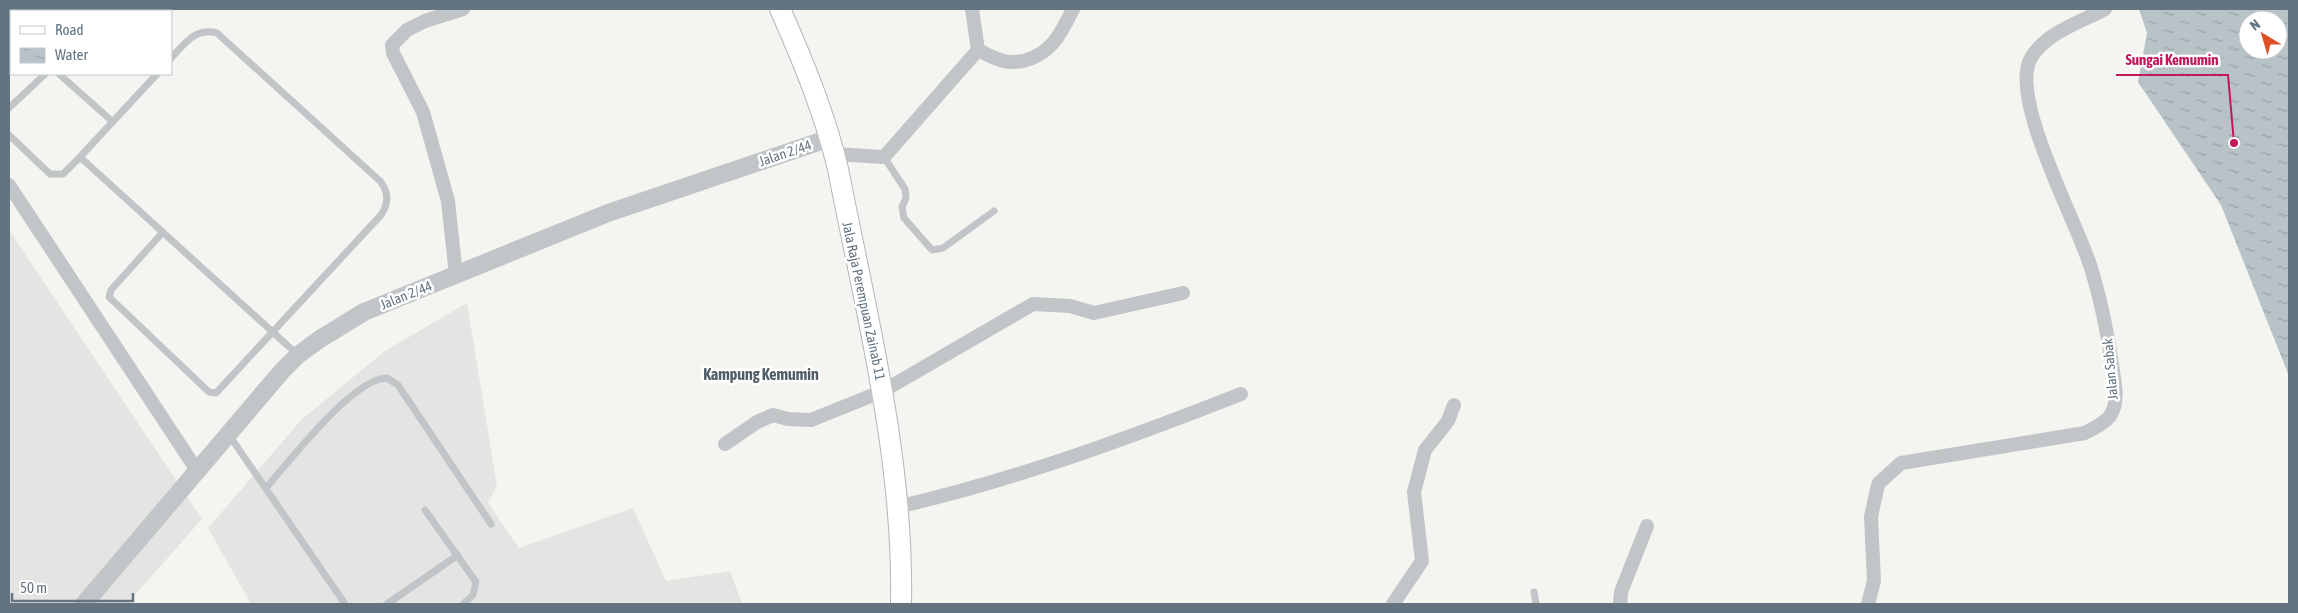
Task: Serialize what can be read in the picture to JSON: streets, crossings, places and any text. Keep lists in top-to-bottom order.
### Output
{
  "streets": {
    "main road": ["Jala Raja Perempuan Zainab 11"],
    "street": ["Jalan 2/44", "Jalan Sabak"]
  },
  "crossings": [
    ["Jalan 2/44", "Jala Raja Perempuan Zainab 11"]
  ],
  "districts": ["Kampung Kemumin"],
  "places": ["Sungai Kemumin"],
  "legend": ["Road", "Water"],
  "scale_bar": "50 m",
  "north": "top left"
}
